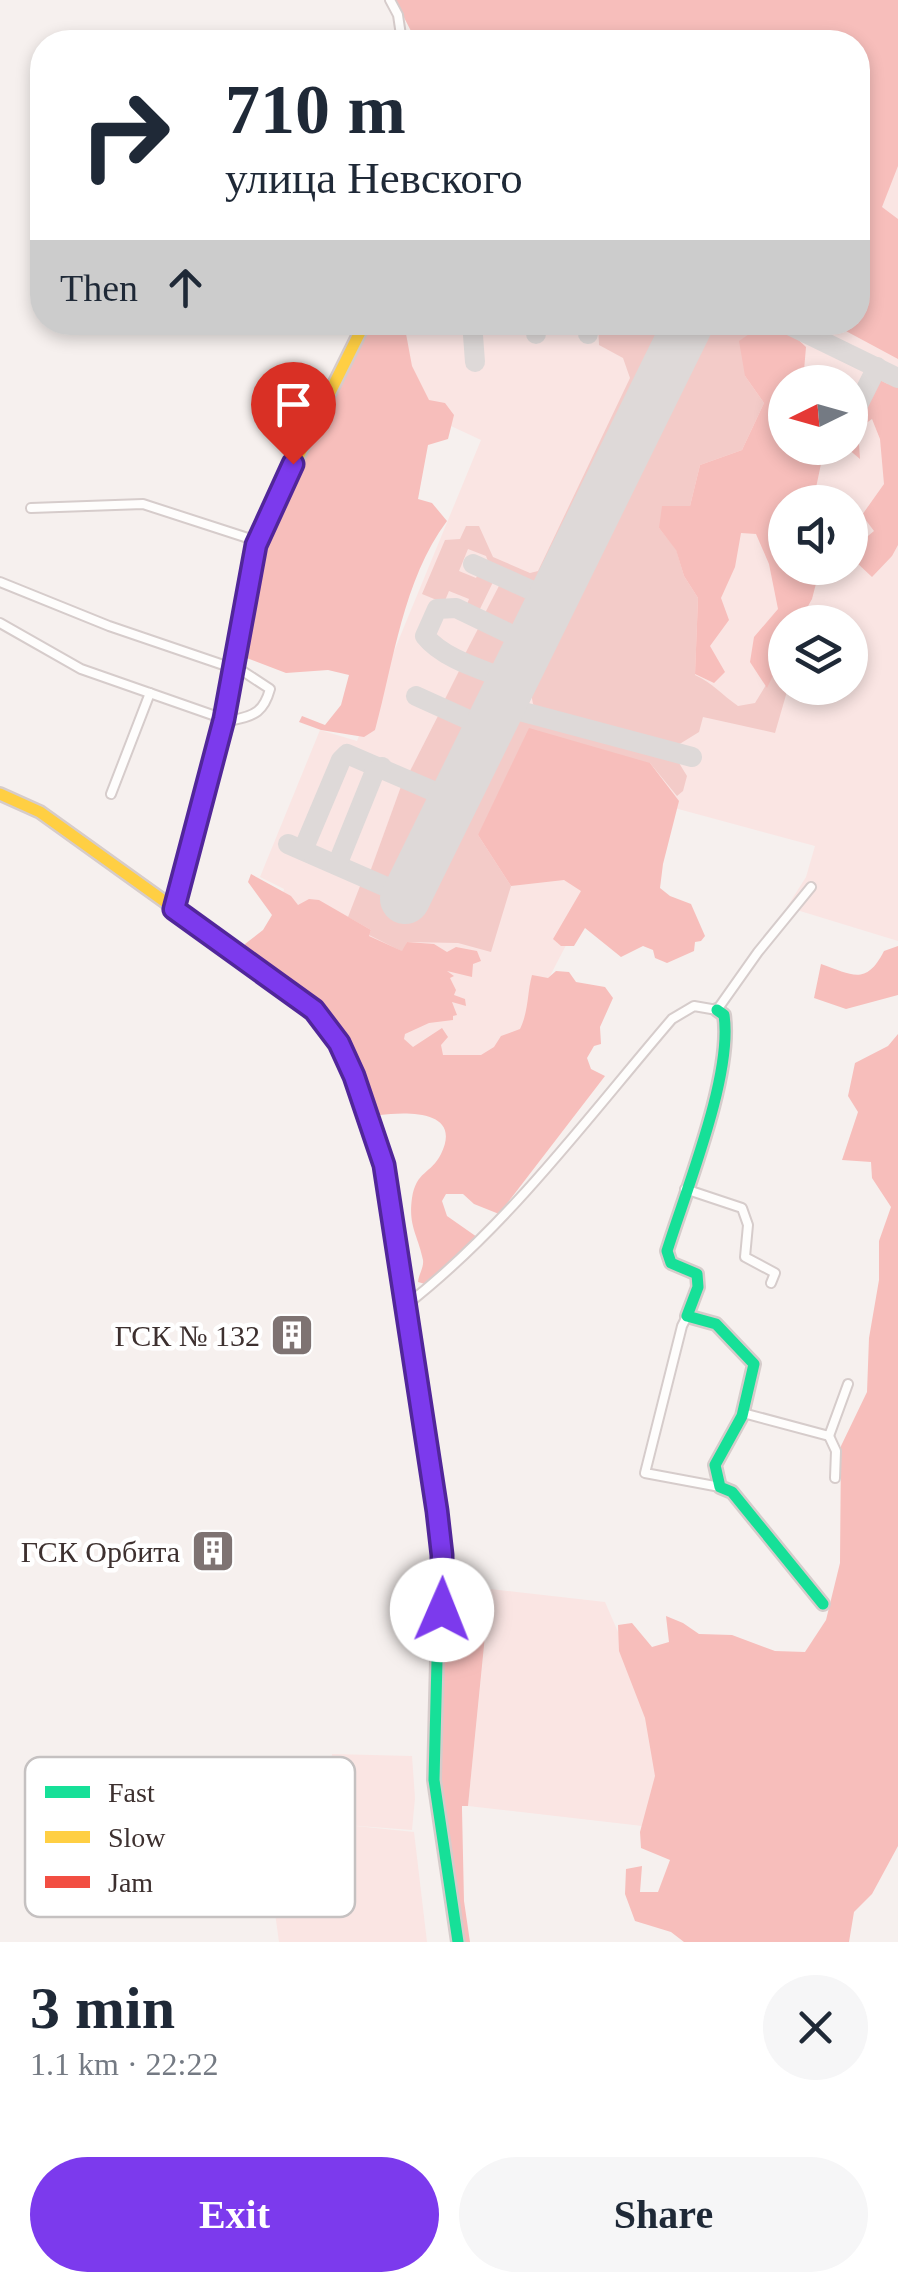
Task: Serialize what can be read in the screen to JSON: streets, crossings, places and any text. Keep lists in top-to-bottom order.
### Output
{
  "places": {
    "building": ["ГСК № 132", "ГСК Орбита"]
  },
  "legend": ["Fast", "Slow", "Jam"],
  "north": "left",
  "page": {
    "turn": ["710 m", "улица Невского"],
    "then": "Then",
    "heading": ["3 min", "1.1 km · 22:22"],
    "buttons": ["Exit", "Share"]
  }
}
